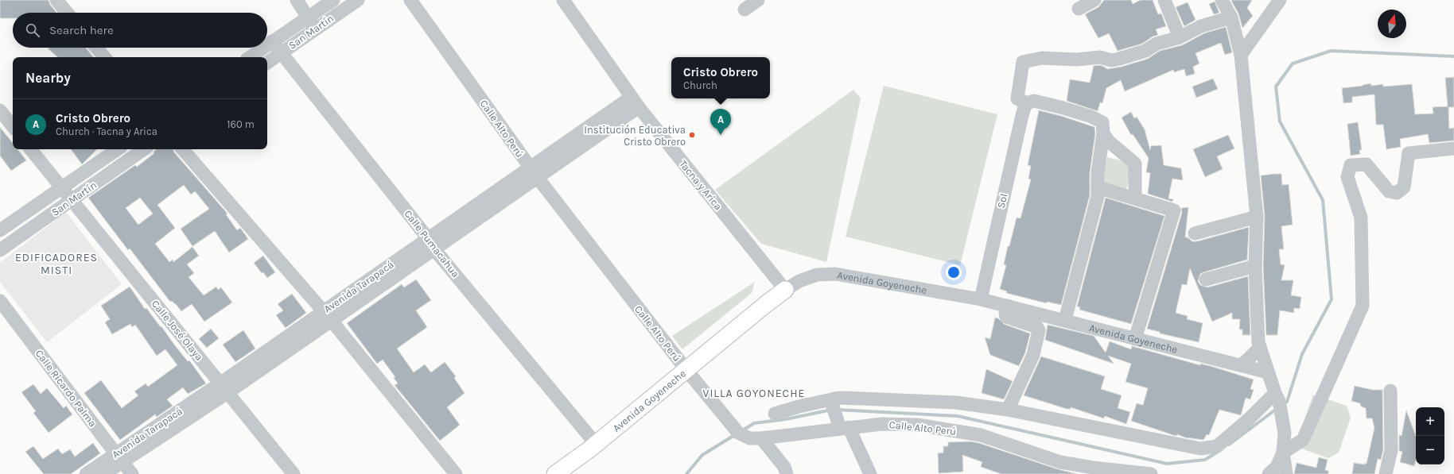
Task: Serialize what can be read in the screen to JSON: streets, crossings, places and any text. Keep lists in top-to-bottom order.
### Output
{
  "streets": {
    "main road": ["Avenida Goyeneche"],
    "street": [
      "San Martín",
      "Calle Alto Perú",
      "Tacna y Arica",
      "Sol",
      "Calle Pumacahua",
      "Avenida Tarapacá",
      "Calle José Olaya",
      "Calle Ricardo Palma"
    ]
  },
  "crossings": [
    ["San Martín", "Calle Pumacahua"],
    ["San Martín", "Calle José Olaya"],
    ["Calle Alto Perú", "Avenida Goyeneche"],
    ["Calle Alto Perú", "Avenida Tarapacá"],
    ["Tacna y Arica", "Avenida Goyeneche"],
    ["Tacna y Arica", "Avenida Tarapacá"],
    ["Sol", "Avenida Goyeneche"],
    ["Calle Pumacahua", "Avenida Goyeneche"],
    ["Calle Pumacahua", "Avenida Tarapacá"],
    ["Avenida Tarapacá", "Calle José Olaya"],
    ["Avenida Tarapacá", "Calle Ricardo Palma"]
  ],
  "districts": ["EDIFICADORES MISTI", "VILLA GOYONECHE"],
  "places": ["Institución Educativa Cristo Obrero"],
  "north": "top",
  "page": {
    "search": "Search here",
    "popup": ["Cristo Obrero", "Church"],
    "heading": "Nearby",
    "list": [
      {
        "mark": "A",
        "name": "Cristo Obrero",
        "note": "Church · Tacna y Arica",
        "value": "160 m"
      }
    ],
    "pins": "A",
    "map_buttons": ["+", "−"]
  }
}
